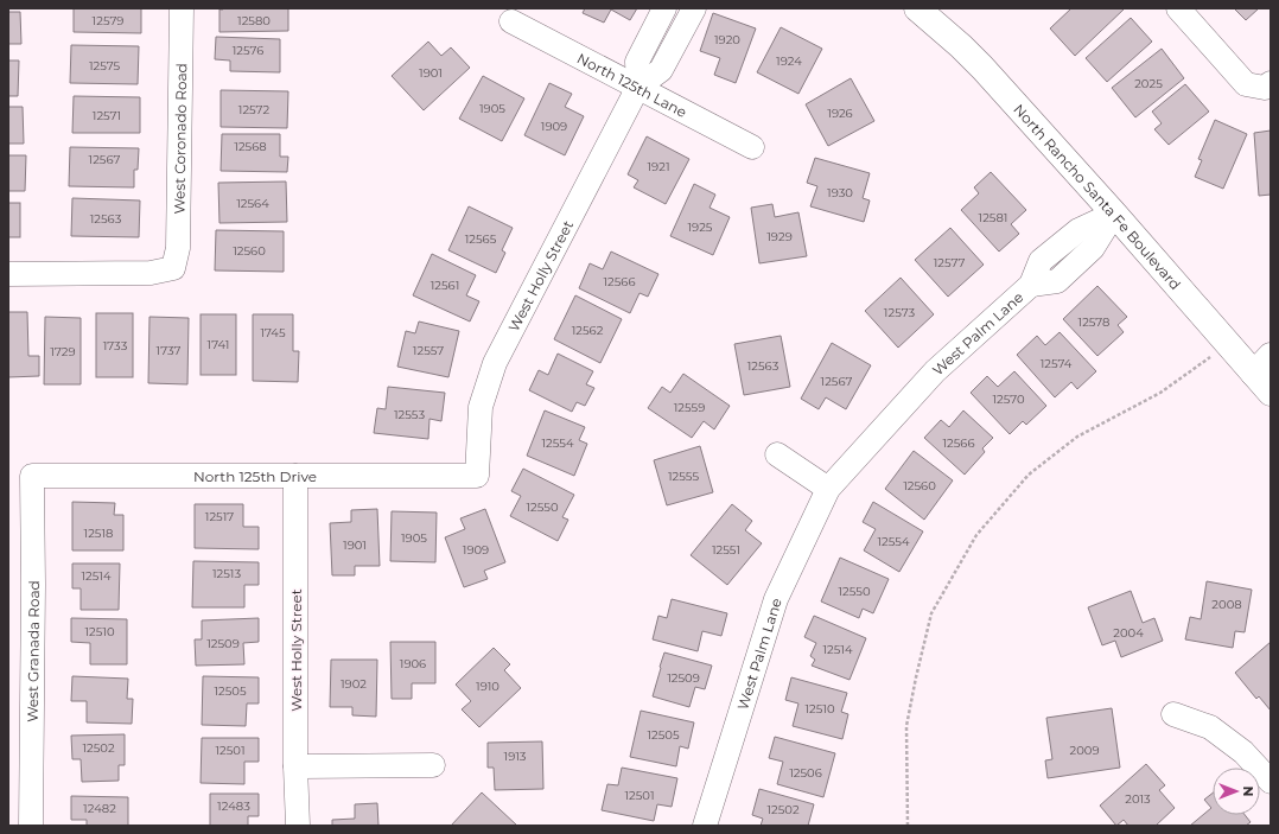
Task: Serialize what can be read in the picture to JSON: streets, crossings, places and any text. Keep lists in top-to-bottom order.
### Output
{
  "streets": {
    "street": [
      "North 125th Lane",
      "West Coronado Road",
      "North Rancho Santa Fe Boulevard",
      "West Holly Street",
      "West Palm Lane",
      "North 125th Drive",
      "West Granada Road"
    ]
  },
  "crossings": [
    ["North 125th Lane", "West Holly Street"],
    ["North Rancho Santa Fe Boulevard", "West Palm Lane"],
    ["West Holly Street", "North 125th Drive"],
    ["North 125th Drive", "West Granada Road"]
  ],
  "house_numbers": [
    "12579",
    "12580",
    "1920",
    "12576",
    "1924",
    "12575",
    "1901",
    "2025",
    "1905",
    "12572",
    "1926",
    "12571",
    "1909",
    "12568",
    "12567",
    "1921",
    "1930",
    "12564",
    "12581",
    "12563",
    "1925",
    "1929",
    "12565",
    "12560",
    "12577",
    "12566",
    "12561",
    "12573",
    "12578",
    "12562",
    "1745",
    "1741",
    "1733",
    "1737",
    "12557",
    "1729",
    "12574",
    "12563",
    "12567",
    "12570",
    "12559",
    "12553",
    "12554",
    "12566",
    "12555",
    "12560",
    "12550",
    "12517",
    "12518",
    "1905",
    "12554",
    "1901",
    "1909",
    "12551",
    "12513",
    "12514",
    "12550",
    "2008",
    "12510",
    "2004",
    "12509",
    "12514",
    "1906",
    "12509",
    "1902",
    "1910",
    "12505",
    "12510",
    "12505",
    "12502",
    "12501",
    "2009",
    "1913",
    "12506",
    "12501",
    "2013",
    "12483",
    "12482",
    "12502"
  ],
  "north": "right"
}
